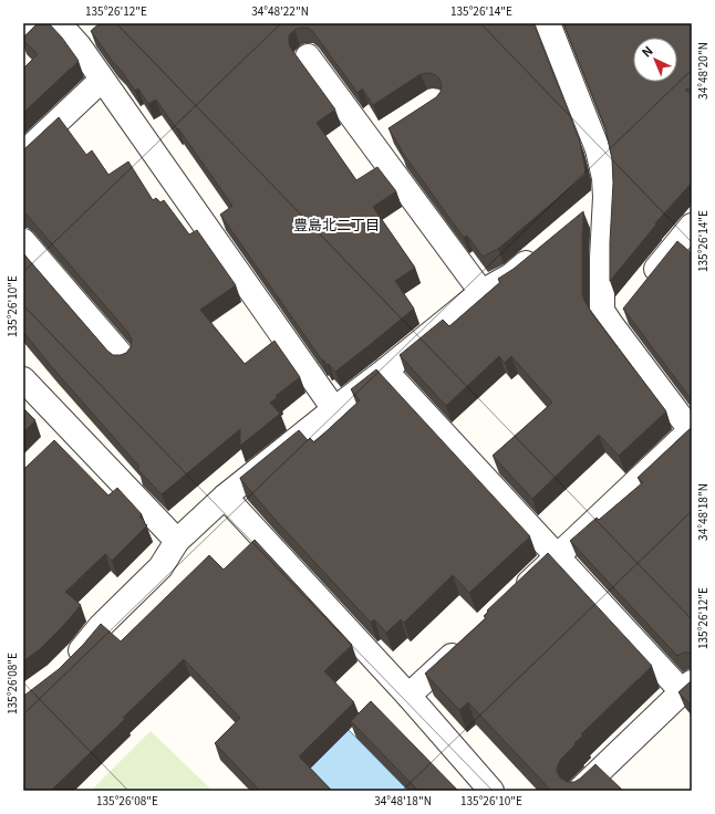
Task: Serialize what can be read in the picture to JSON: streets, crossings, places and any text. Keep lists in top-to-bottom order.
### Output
{
  "districts": ["豊島北二丁目"],
  "north": "top left",
  "coordinates": [
    "135°26'12\"E",
    "34°48'22\"N",
    "135°26'14\"E",
    "34°48'20\"N",
    "135°26'10\"E",
    "34°48'18\"N",
    "135°26'08\"E"
  ]
}
